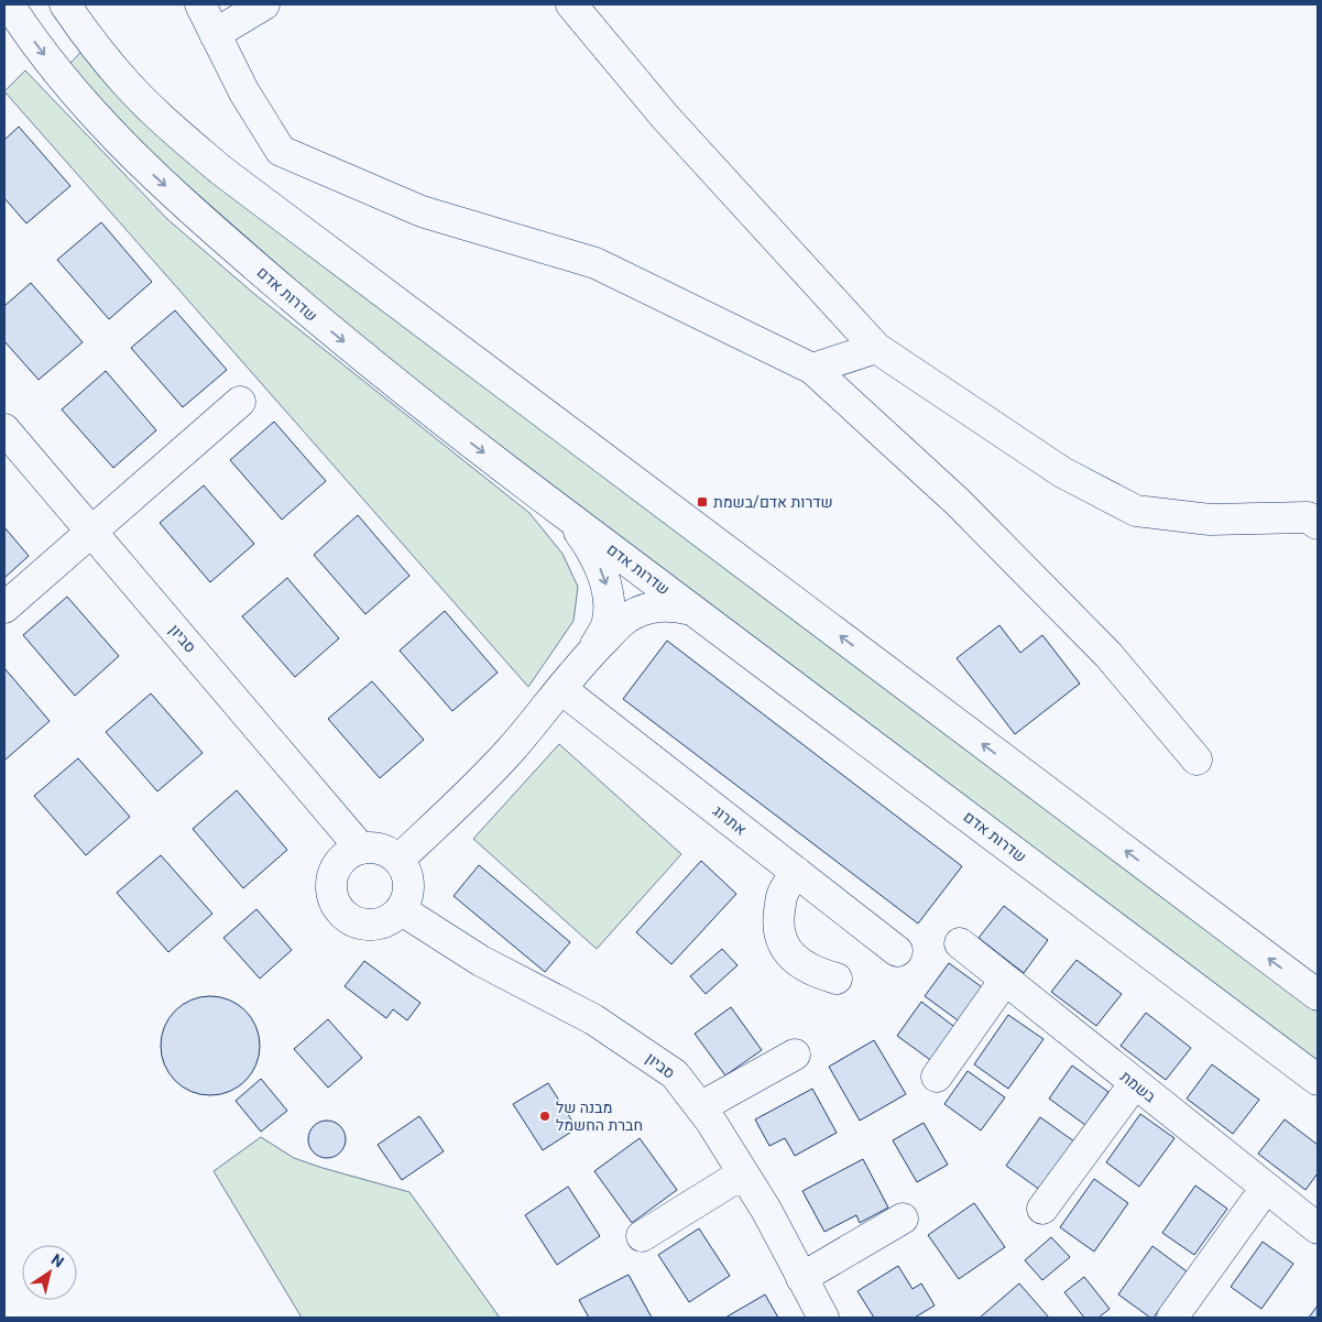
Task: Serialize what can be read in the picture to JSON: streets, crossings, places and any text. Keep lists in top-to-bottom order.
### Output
{
  "streets": {
    "street": [
      "שדרות אדם",
      "סביון",
      "אתרוג",
      "בשמת"
    ]
  },
  "places": {
    "transit": ["שדרות אדם/בשמת"],
    "other": ["מבנה של חברת החשמל"]
  },
  "north": "top right"
}
